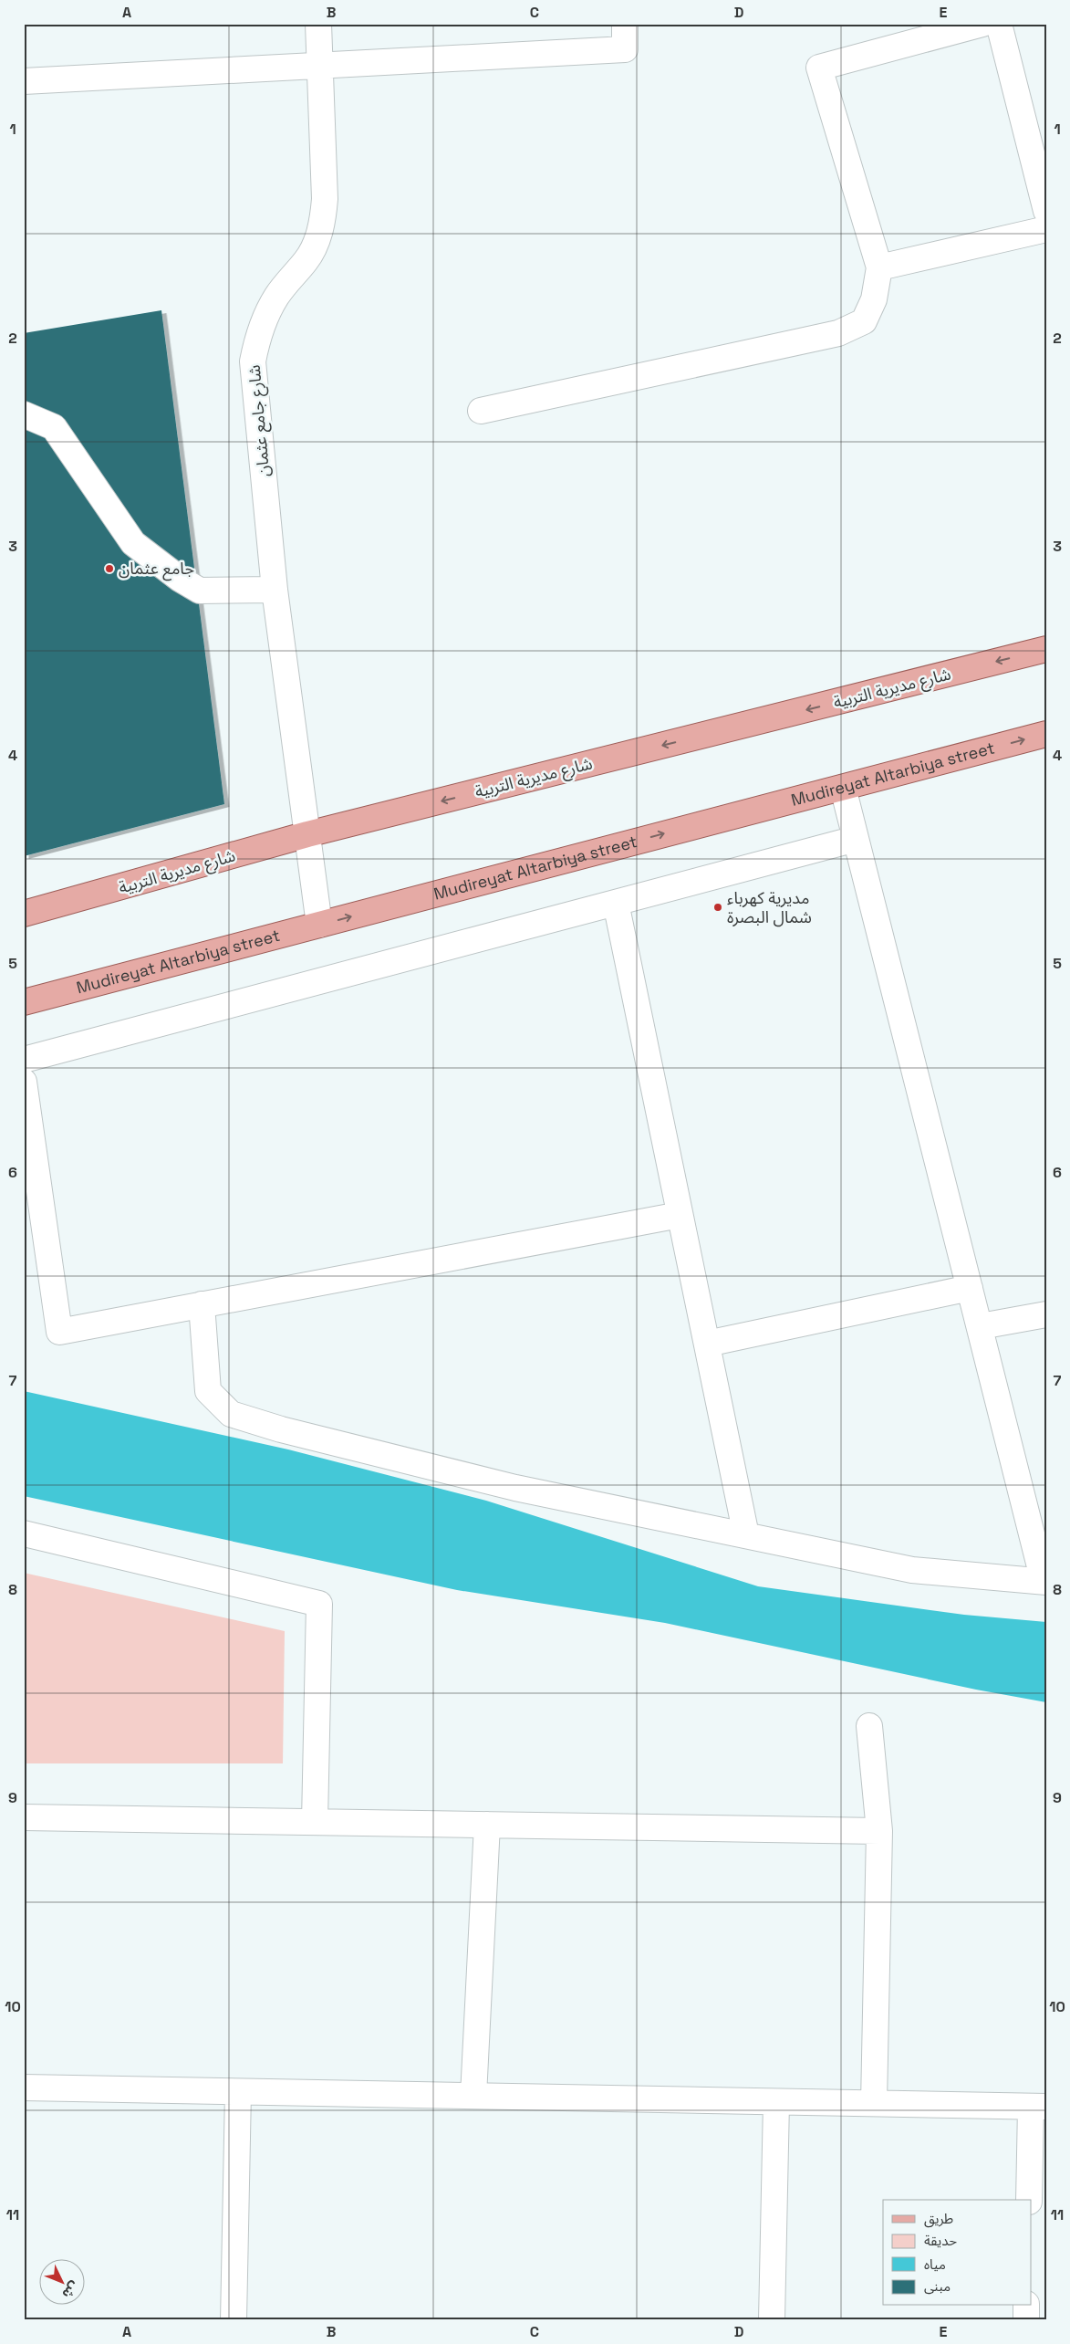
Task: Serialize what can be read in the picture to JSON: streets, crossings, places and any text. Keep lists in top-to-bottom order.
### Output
{
  "streets": {
    "main road": ["شارع مديرية التربية", "Mudireyat Altarbiya street"],
    "street": ["شارع جامع عثمان"]
  },
  "crossings": [
    ["شارع جامع عثمان", "شارع مديرية التربية"],
    ["شارع جامع عثمان", "Mudireyat Altarbiya street"]
  ],
  "one_way": ["شارع مديرية التربية", "Mudireyat Altarbiya street"],
  "places": ["جامع عثمان", "مديرية كهرباء شمال البصرة"],
  "legend": [
    "طريق",
    "حديقة",
    "مياه",
    "مبنى"
  ],
  "north": "bottom right",
  "grid": {
    "columns": [
      "A",
      "B",
      "C",
      "D",
      "E"
    ],
    "rows": [
      "1",
      "2",
      "3",
      "4",
      "5",
      "6",
      "7",
      "8",
      "9",
      "10",
      "11"
    ]
  }
}
